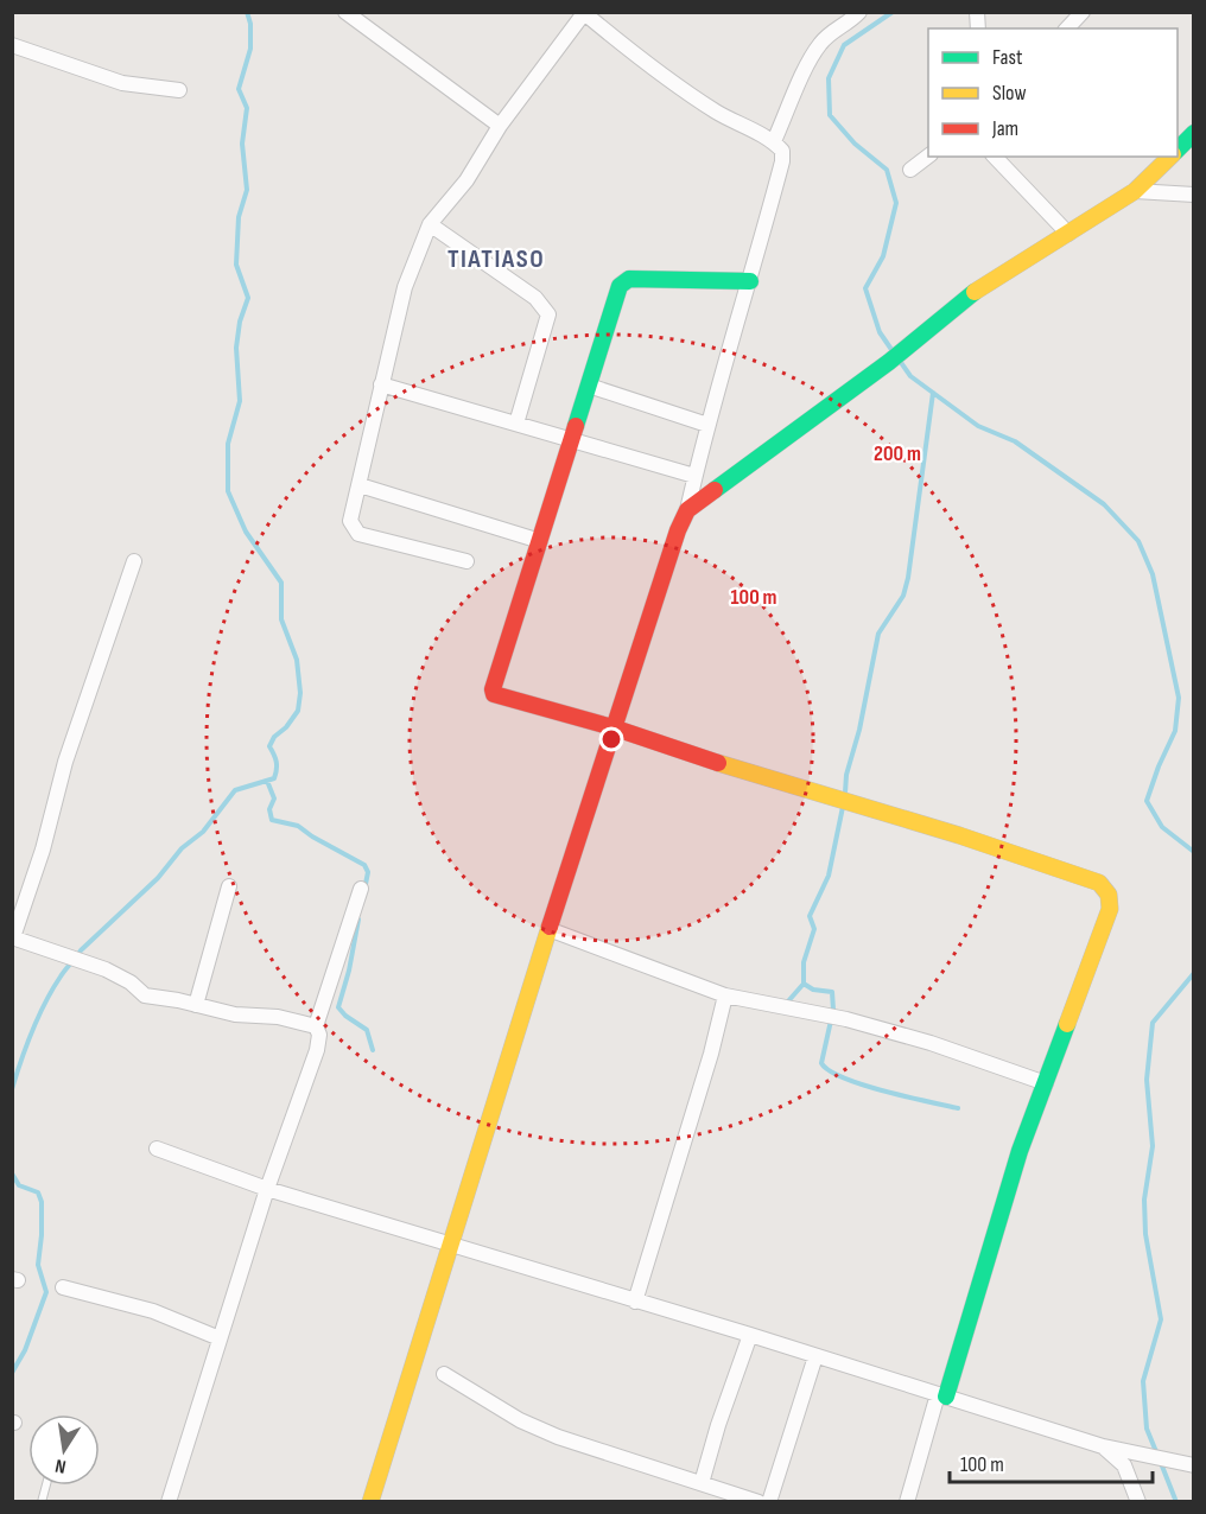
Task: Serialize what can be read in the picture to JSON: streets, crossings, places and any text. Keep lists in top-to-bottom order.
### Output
{
  "districts": ["TIATIASO"],
  "legend": ["Fast", "Slow", "Jam"],
  "scale_bar": "100 m",
  "north": "bottom",
  "rings": ["200 m", "100 m"]
}
